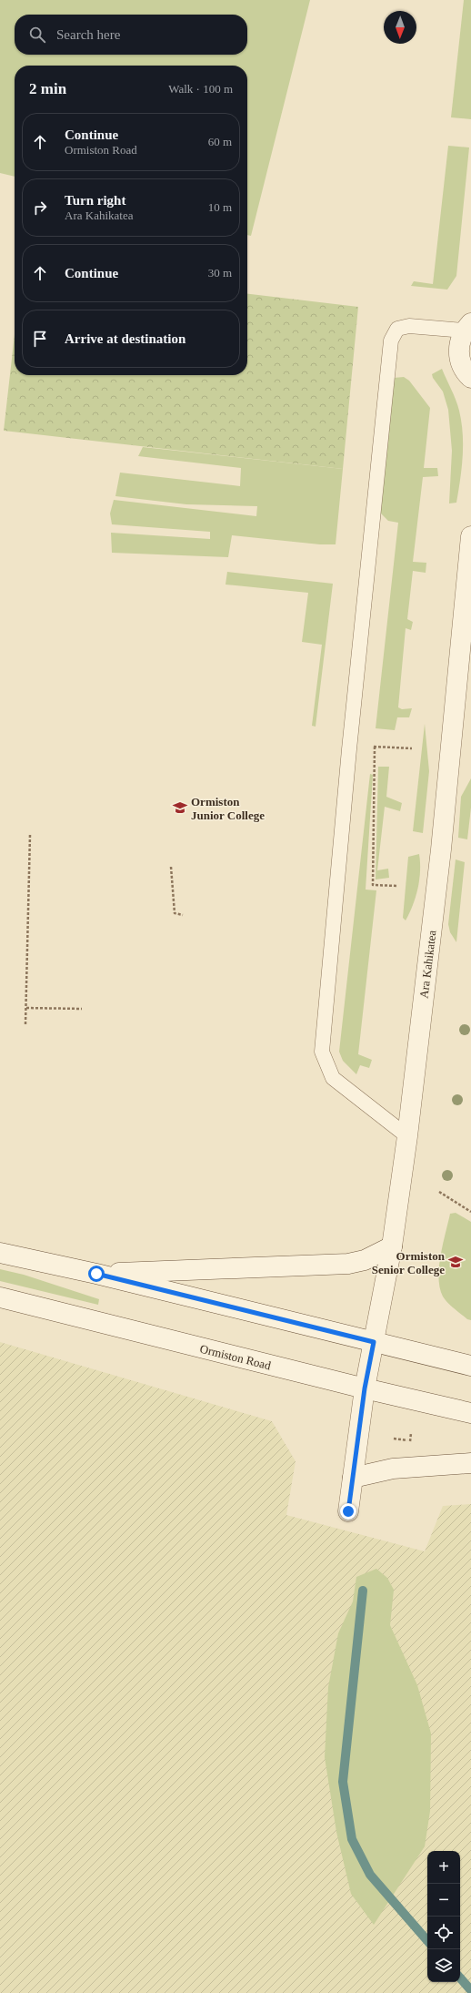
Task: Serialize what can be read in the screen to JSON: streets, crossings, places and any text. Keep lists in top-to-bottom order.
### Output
{
  "streets": {
    "main road": ["Ara Kahikatea", "Ormiston Road"]
  },
  "crossings": [
    ["Ara Kahikatea", "Ormiston Road"]
  ],
  "places": {
    "school or university": ["Ormiston Junior College", "Ormiston Senior College"]
  },
  "north": "bottom",
  "page": {
    "search": "Search here",
    "heading": ["2 min", "Walk · 100 m"],
    "list": [
      ["Continue", "Ormiston Road", "60 m"],
      ["Turn right", "Ara Kahikatea", "10 m"],
      ["Continue", "30 m"],
      "Arrive at destination"
    ],
    "map_buttons": ["+", "−"]
  }
}
